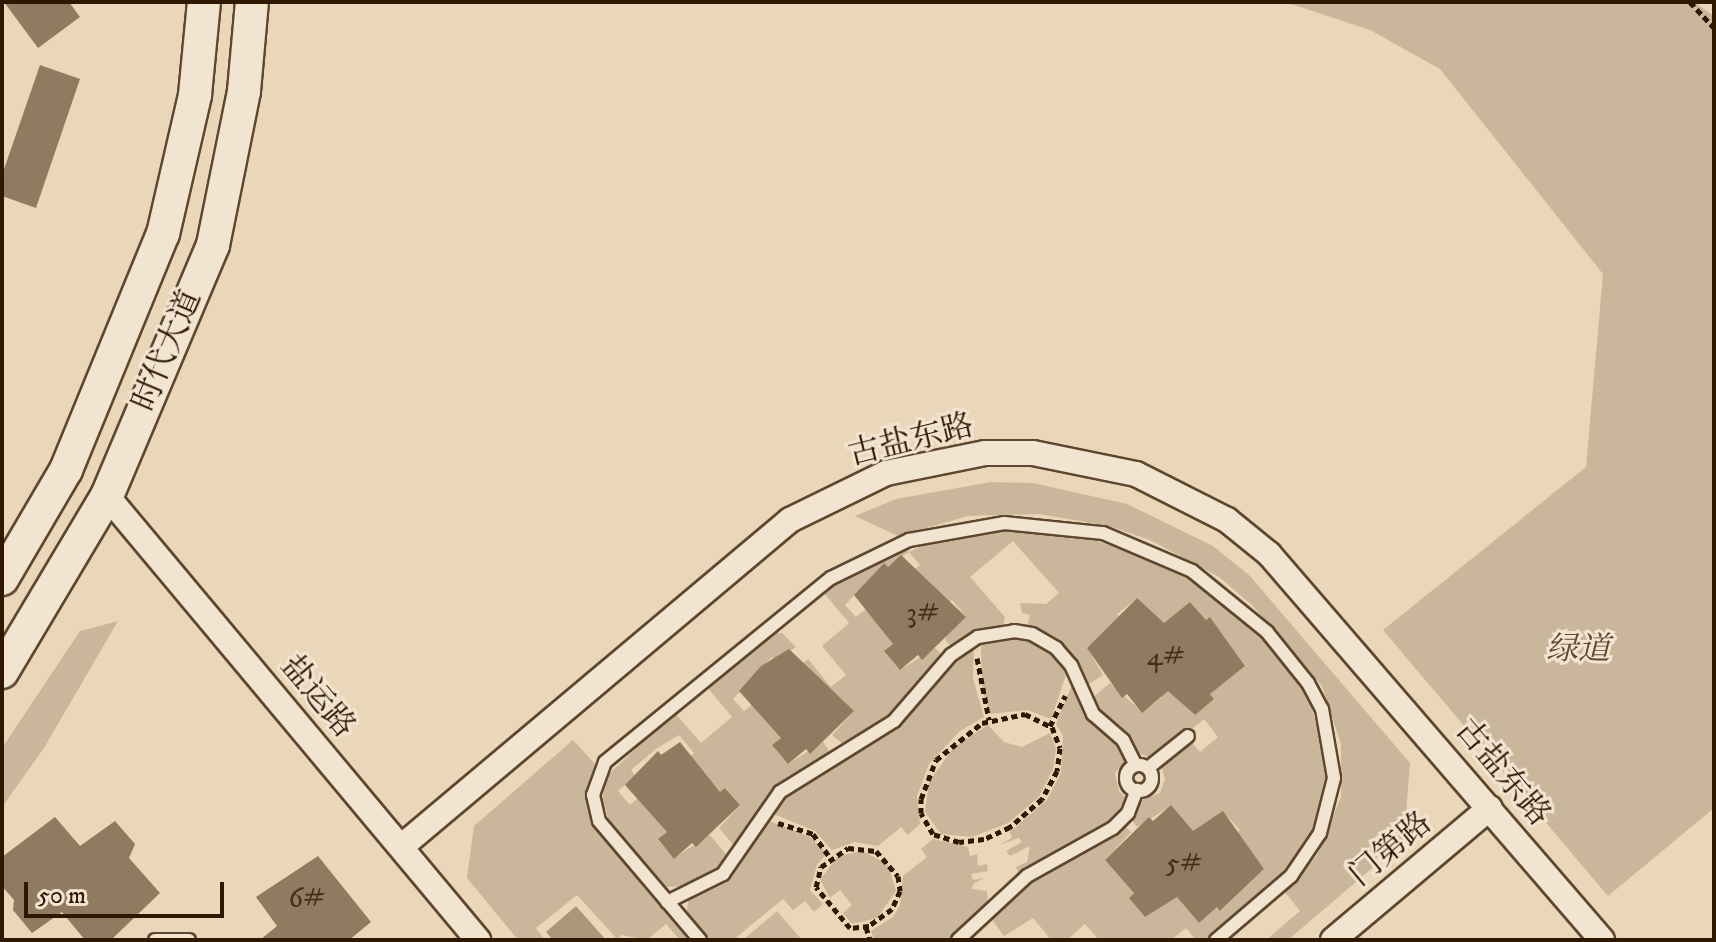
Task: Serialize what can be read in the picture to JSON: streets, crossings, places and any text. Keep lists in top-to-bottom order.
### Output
{
  "streets": {
    "main road": ["时代大道"],
    "street": ["古盐东路", "盐运路", "门第路"]
  },
  "crossings": [
    ["时代大道", "盐运路"],
    ["古盐东路", "盐运路"],
    ["古盐东路", "门第路"]
  ],
  "parks": ["绿道"],
  "house_numbers": [
    "3#",
    "4#",
    "5#",
    "6#"
  ],
  "scale_bar": "50 m"
}
